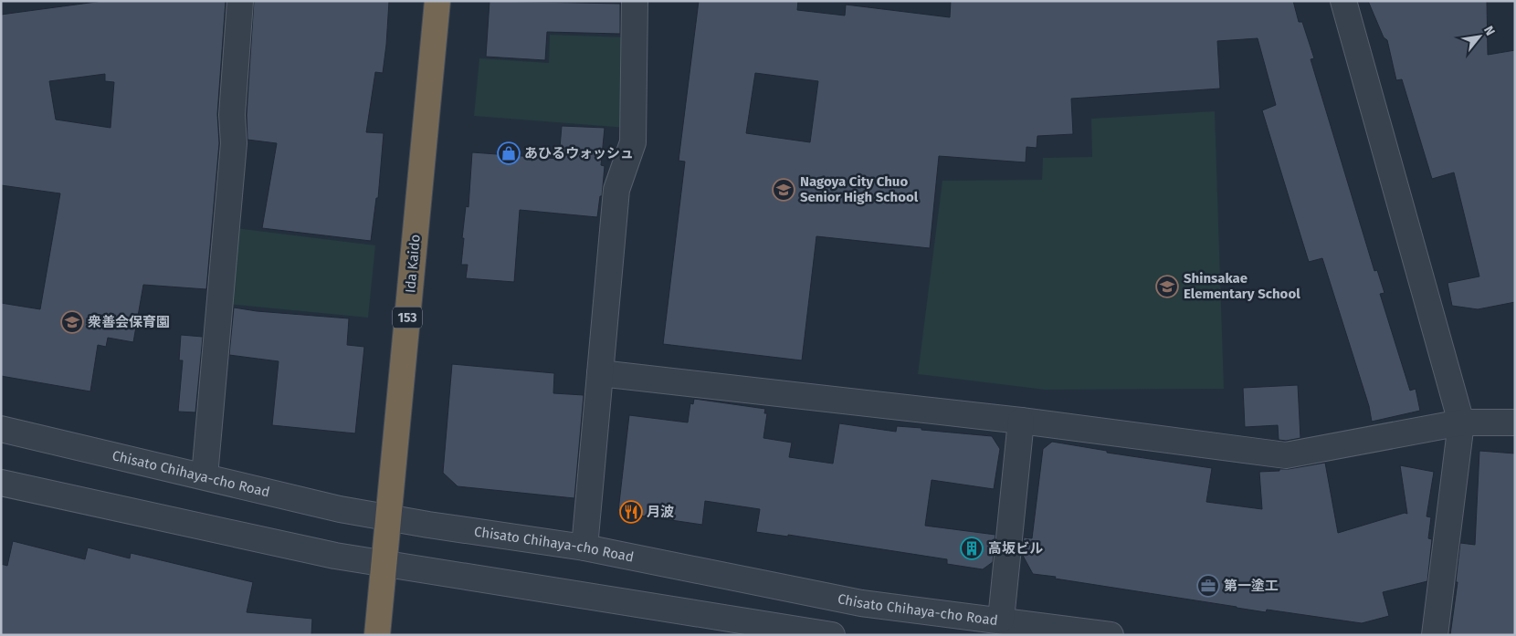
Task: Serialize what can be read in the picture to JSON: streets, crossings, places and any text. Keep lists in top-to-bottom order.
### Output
{
  "streets": {
    "highway": ["Ida Kaido", "153"],
    "street": ["Chisato Chihaya-cho Road"]
  },
  "crossings": [
    ["Ida Kaido", "Chisato Chihaya-cho Road"]
  ],
  "places": {
    "shop": ["あひるウォッシュ"],
    "school or university": ["Nagoya City Chuo Senior High School", "Shinsakae Elementary School", "衆善会保育園"],
    "restaurant": ["月波"],
    "building": ["高坂ビル"],
    "office": ["第一塗工"]
  },
  "north": "top right"
}
